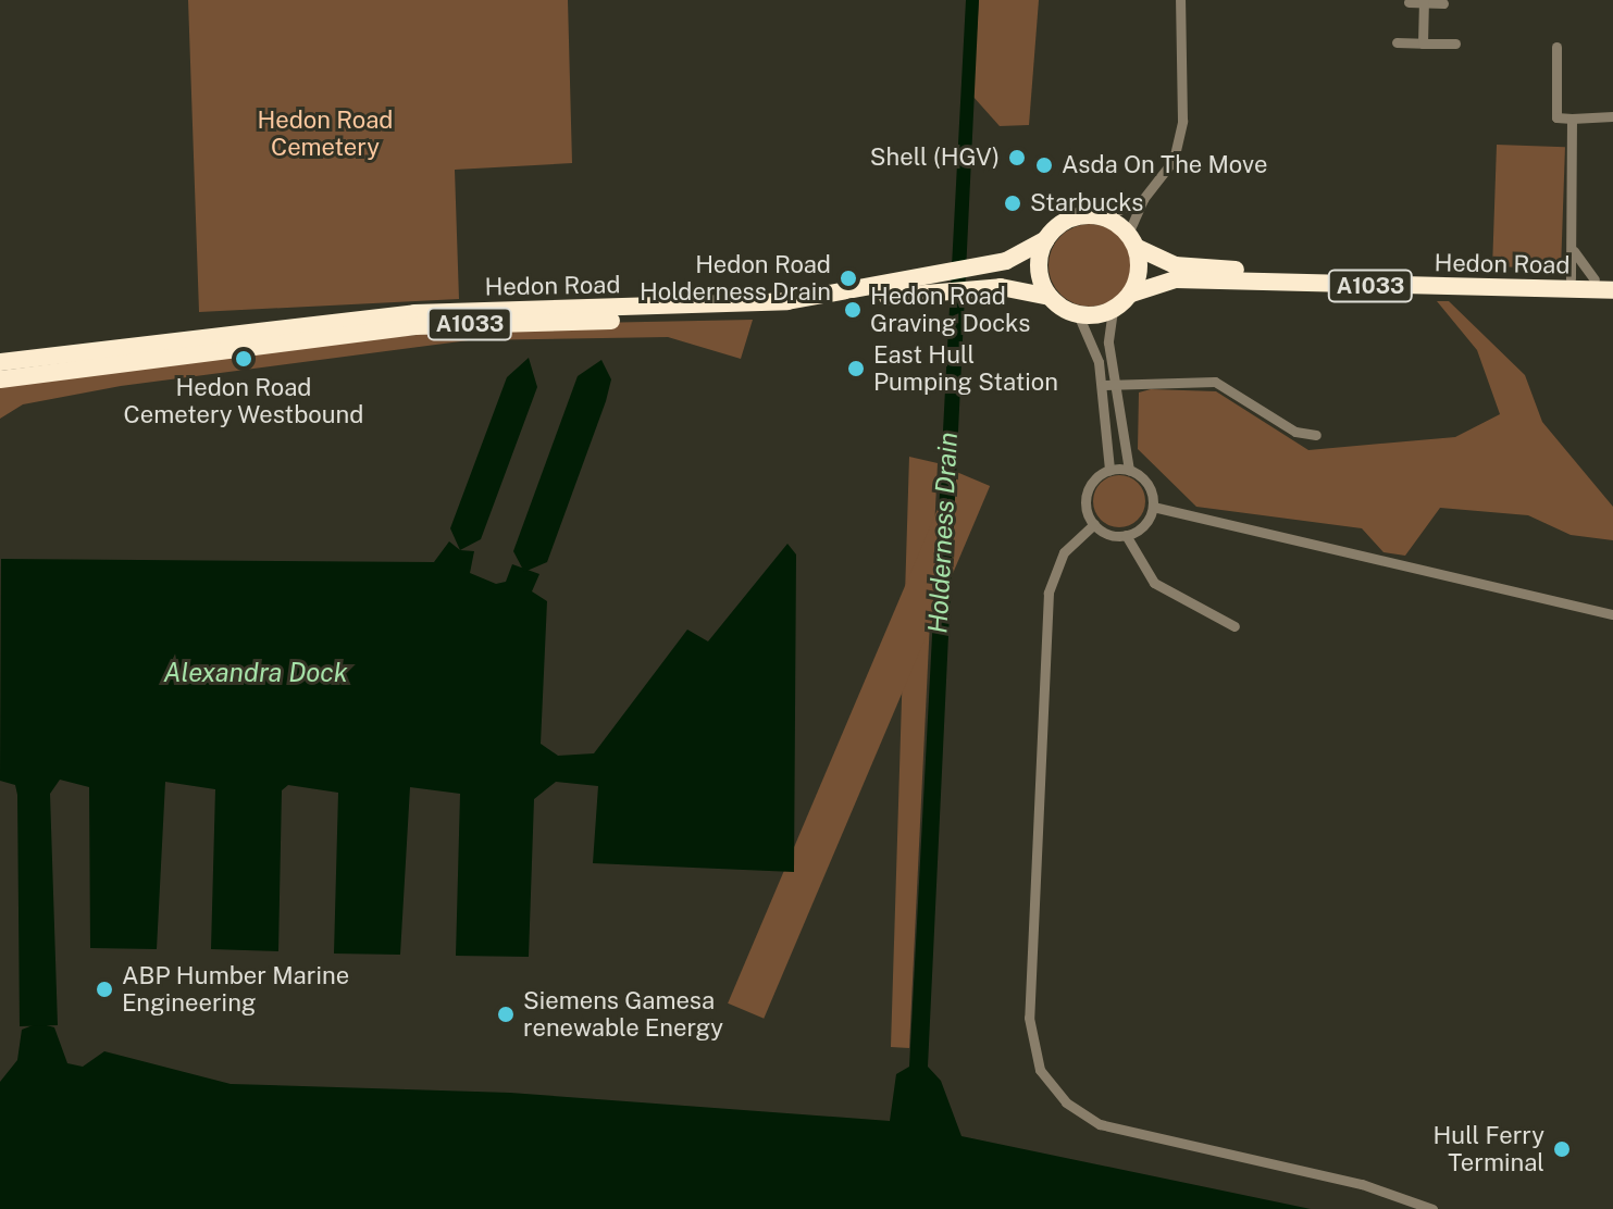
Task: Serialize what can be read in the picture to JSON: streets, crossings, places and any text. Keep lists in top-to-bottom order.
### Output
{
  "streets": {
    "highway": ["Hedon Road", "A1033"]
  },
  "crossings": [
    ["Hedon Road", "A1033"]
  ],
  "water": ["Holderness Drain", "Alexandra Dock"],
  "parks": ["Hedon Road Cemetery"],
  "places": [
    "Shell (HGV)",
    "Asda On The Move",
    "Starbucks",
    "Hedon Road Holderness Drain",
    "Hedon Road Graving Docks",
    "Hedon Road Cemetery Westbound",
    "East Hull Pumping Station",
    "ABP Humber Marine Engineering",
    "Siemens Gamesa renewable Energy",
    "Hull Ferry Terminal"
  ]
}
